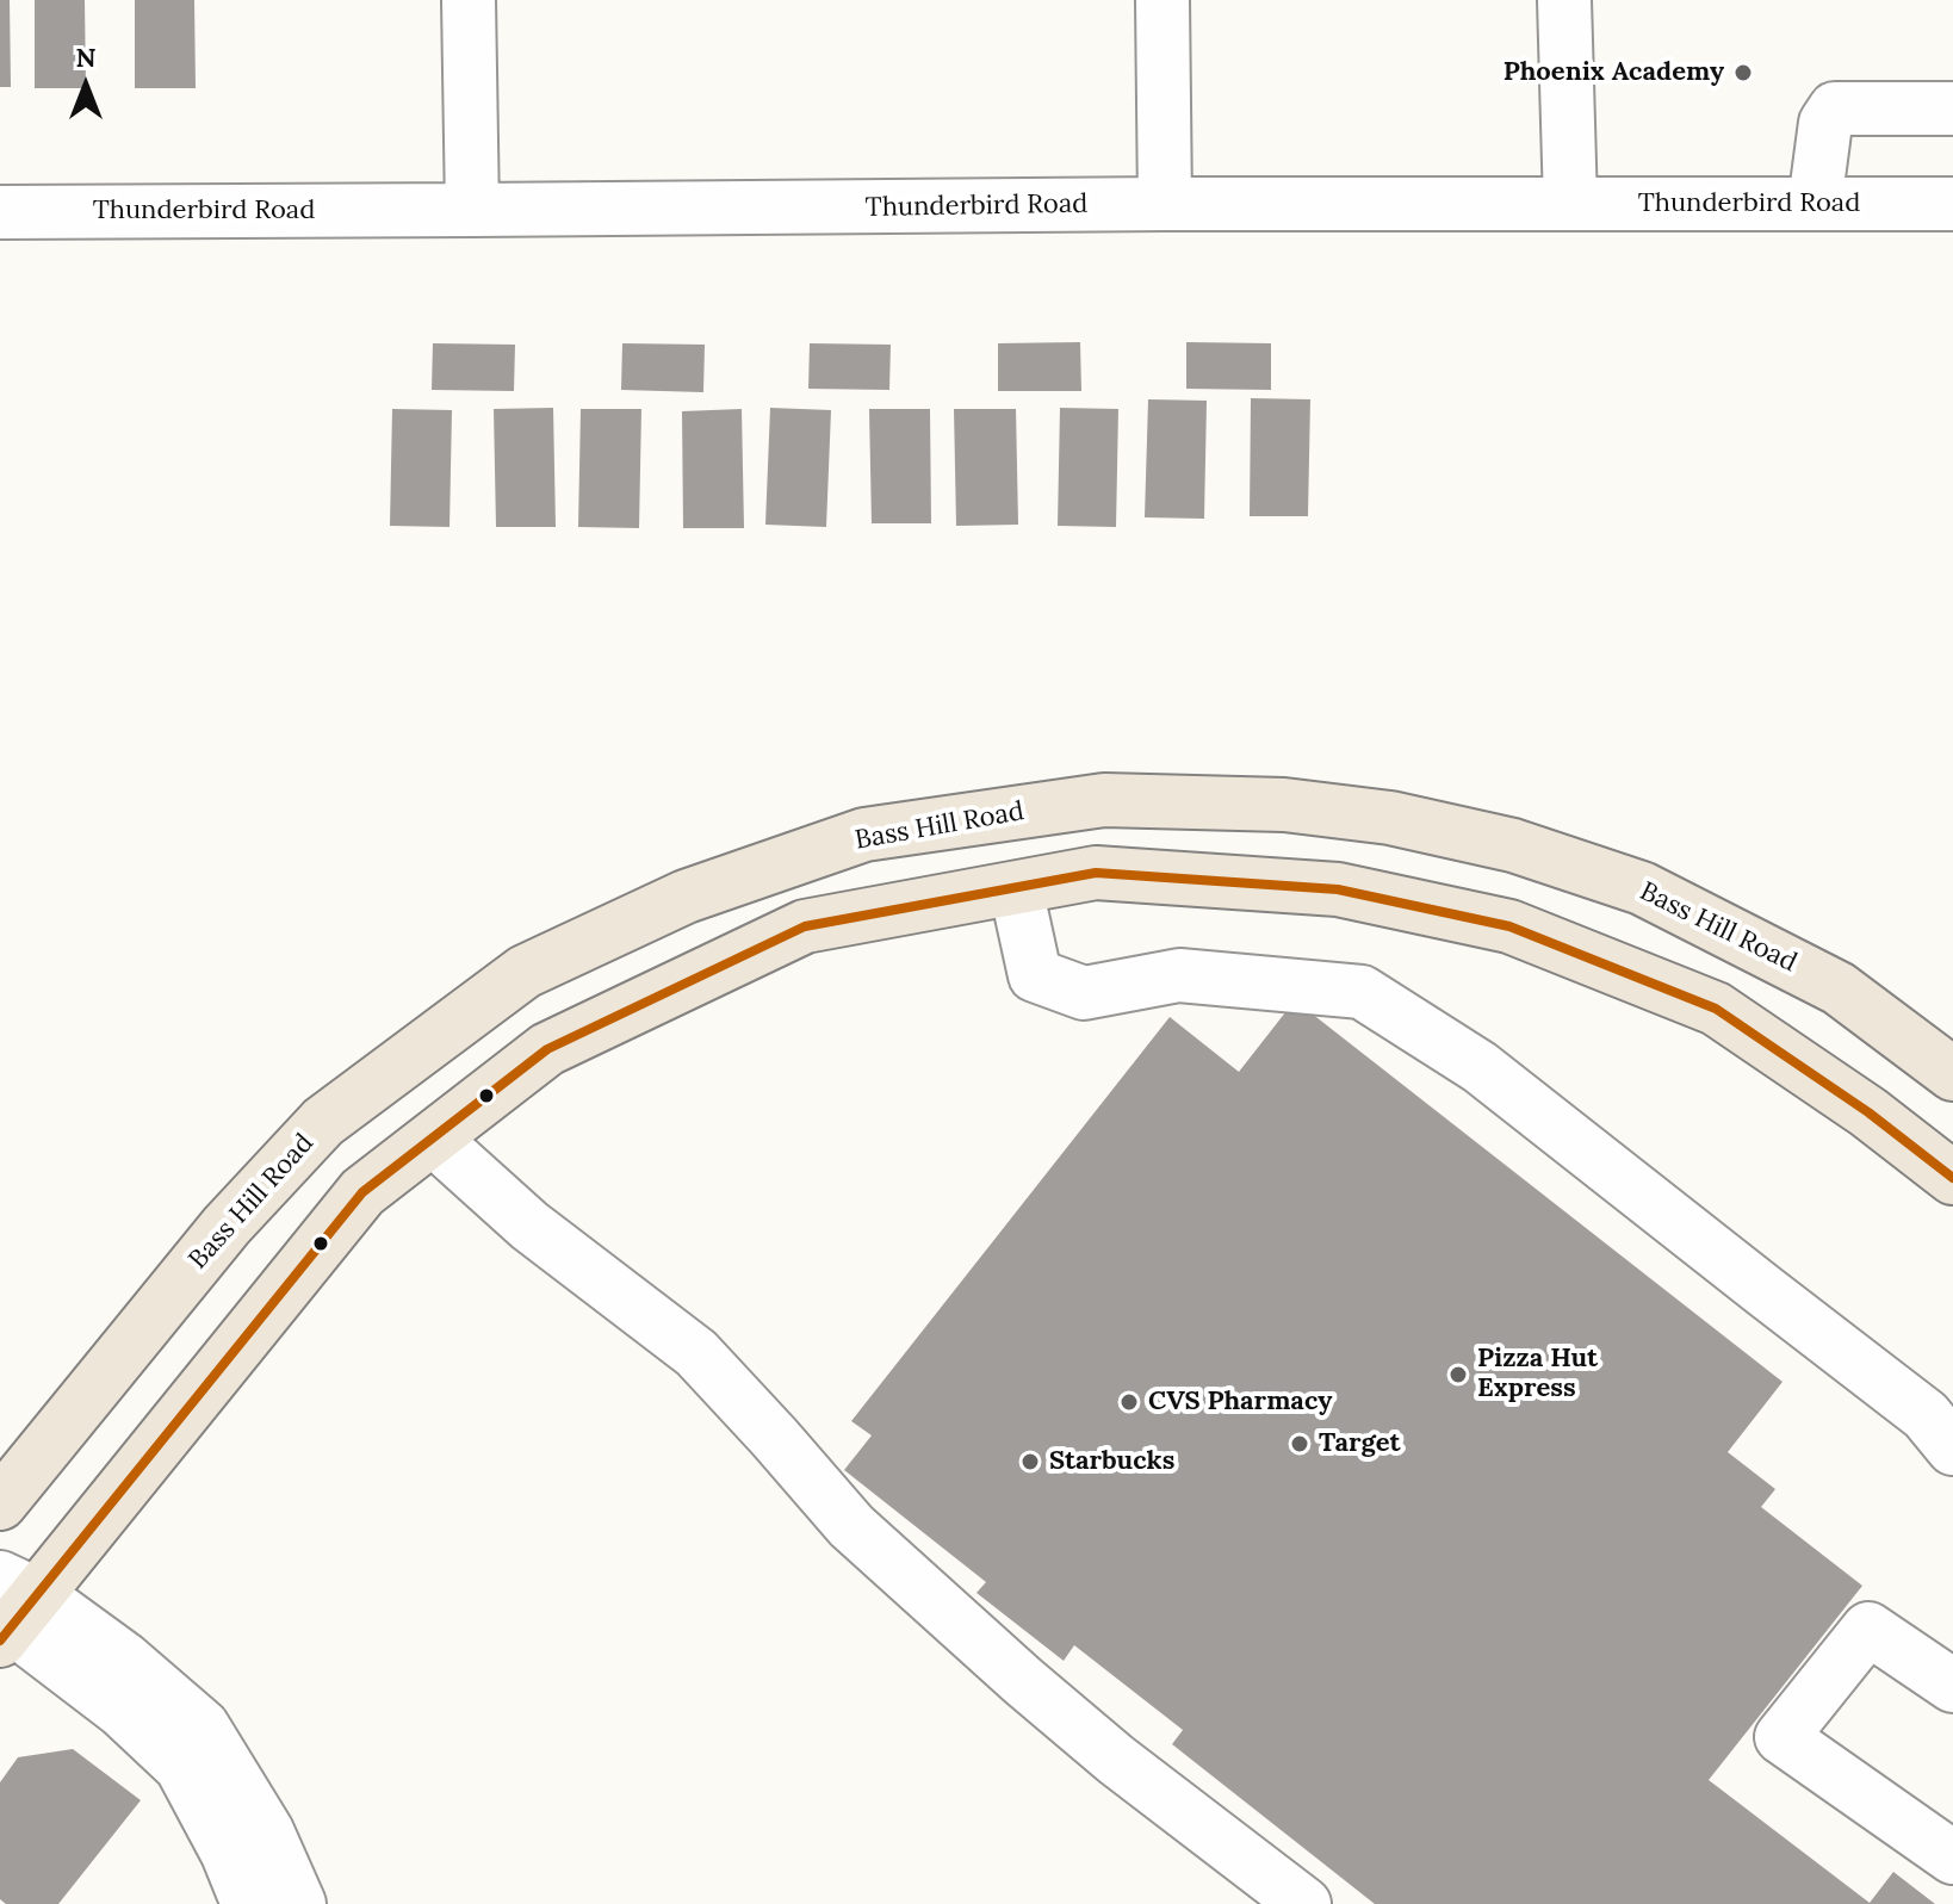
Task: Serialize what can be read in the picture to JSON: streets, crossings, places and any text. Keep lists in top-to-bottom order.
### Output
{
  "streets": {
    "main road": ["Bass Hill Road"],
    "street": ["Thunderbird Road"]
  },
  "places": [
    "Phoenix Academy",
    "Pizza Hut Express",
    "CVS Pharmacy",
    "Target",
    "Starbucks"
  ],
  "north": "top"
}
